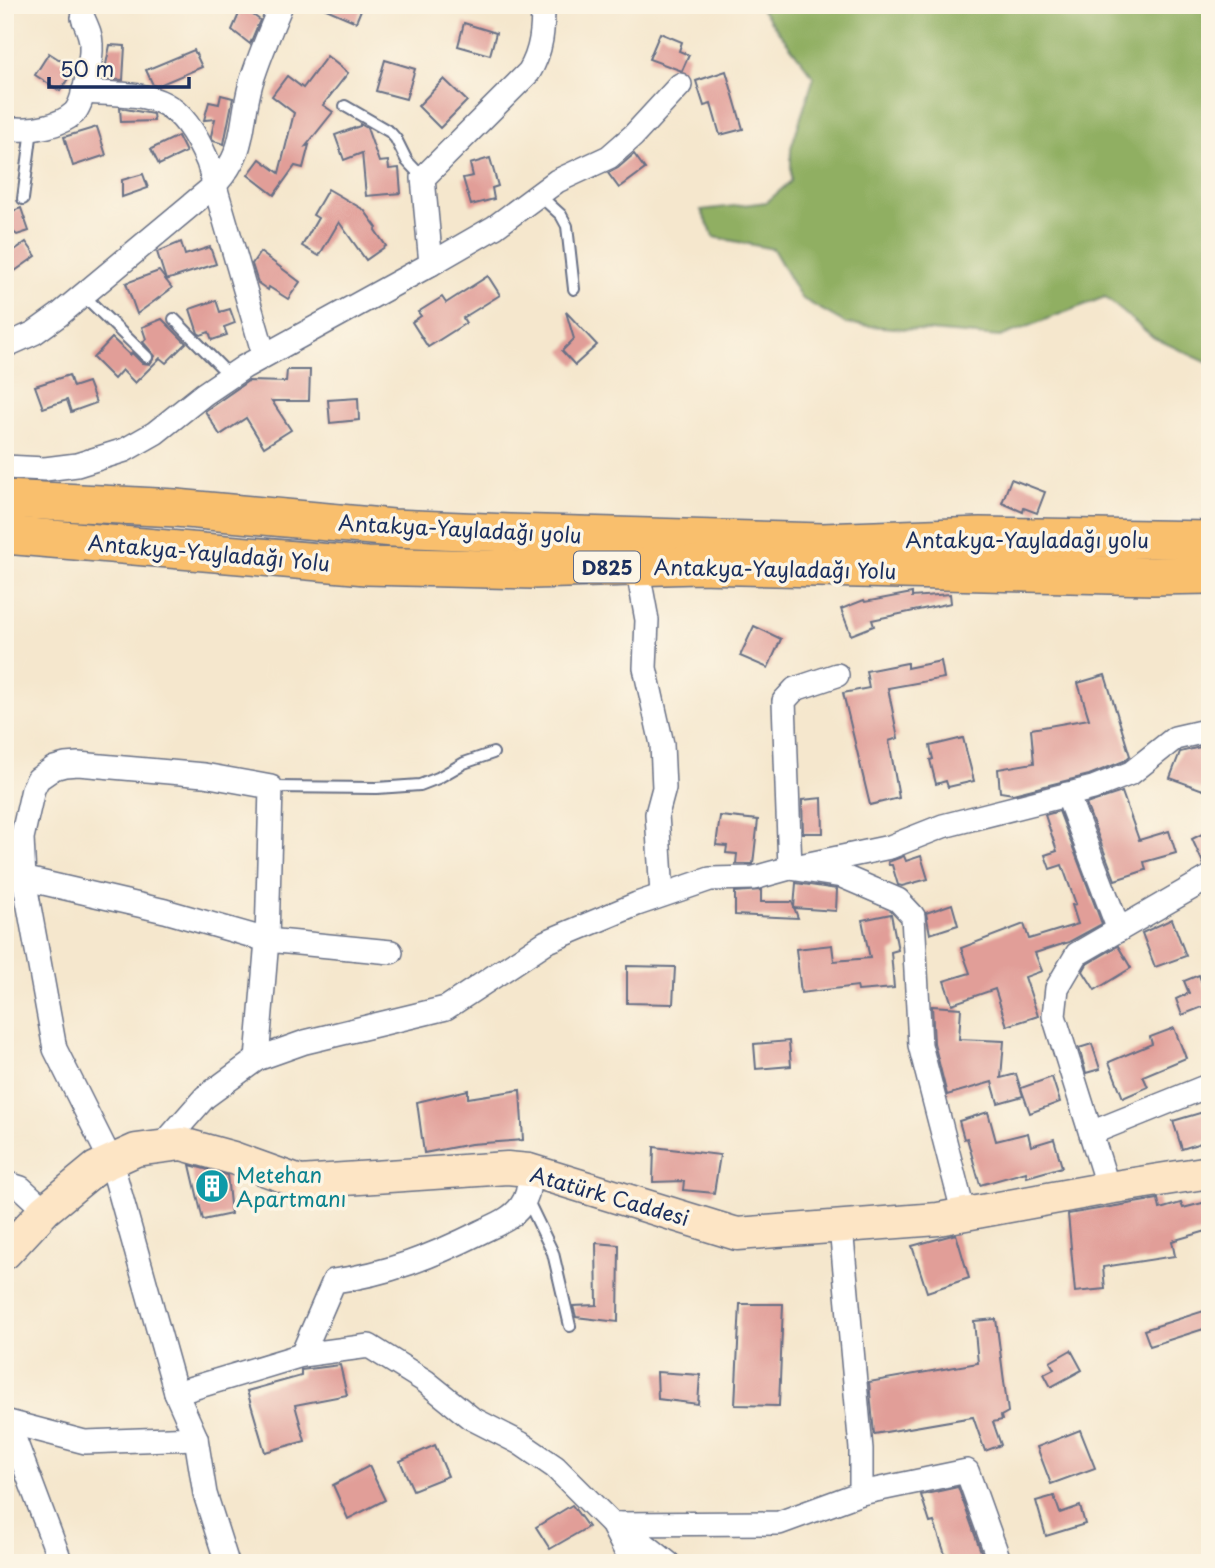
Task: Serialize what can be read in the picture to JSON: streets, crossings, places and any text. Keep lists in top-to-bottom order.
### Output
{
  "streets": {
    "highway": ["Antakya-Yayladağı yolu", "Antakya-Yayladağı Yolu", "D825"],
    "main road": ["Atatürk Caddesi"]
  },
  "places": {
    "building": ["Metehan Apartmanı"]
  },
  "scale_bar": "50 m"
}
